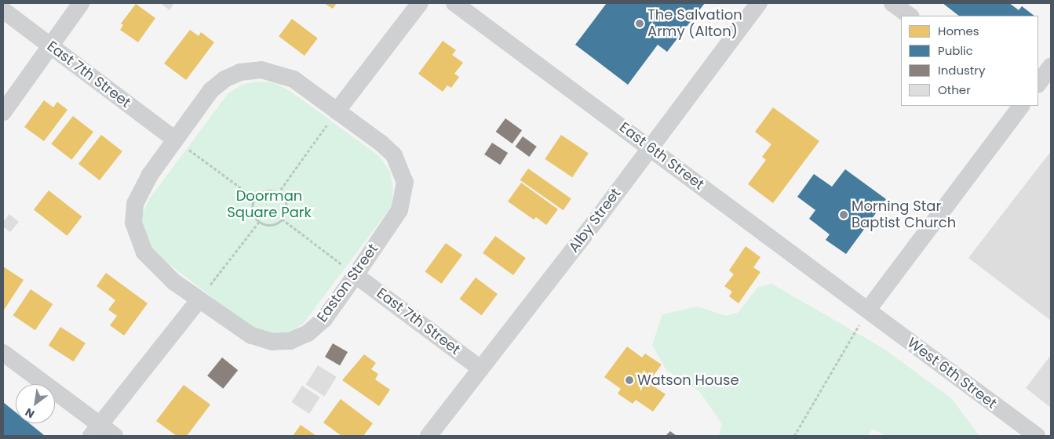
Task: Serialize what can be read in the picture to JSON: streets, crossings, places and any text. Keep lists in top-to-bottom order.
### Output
{
  "streets": {
    "street": [
      "East 7th Street",
      "East 6th Street",
      "Alby Street",
      "Easton Street",
      "West 6th Street"
    ]
  },
  "crossings": [
    ["East 7th Street", "Alby Street"],
    ["East 7th Street", "Easton Street"],
    ["East 6th Street", "Alby Street"],
    ["East 6th Street", "West 6th Street"]
  ],
  "parks": ["Doorman Square Park"],
  "places": ["The Salvation Army (Alton)", "Morning Star Baptist Church", "Watson House"],
  "legend": [
    "Homes",
    "Public",
    "Industry",
    "Other"
  ],
  "north": "bottom left"
}
